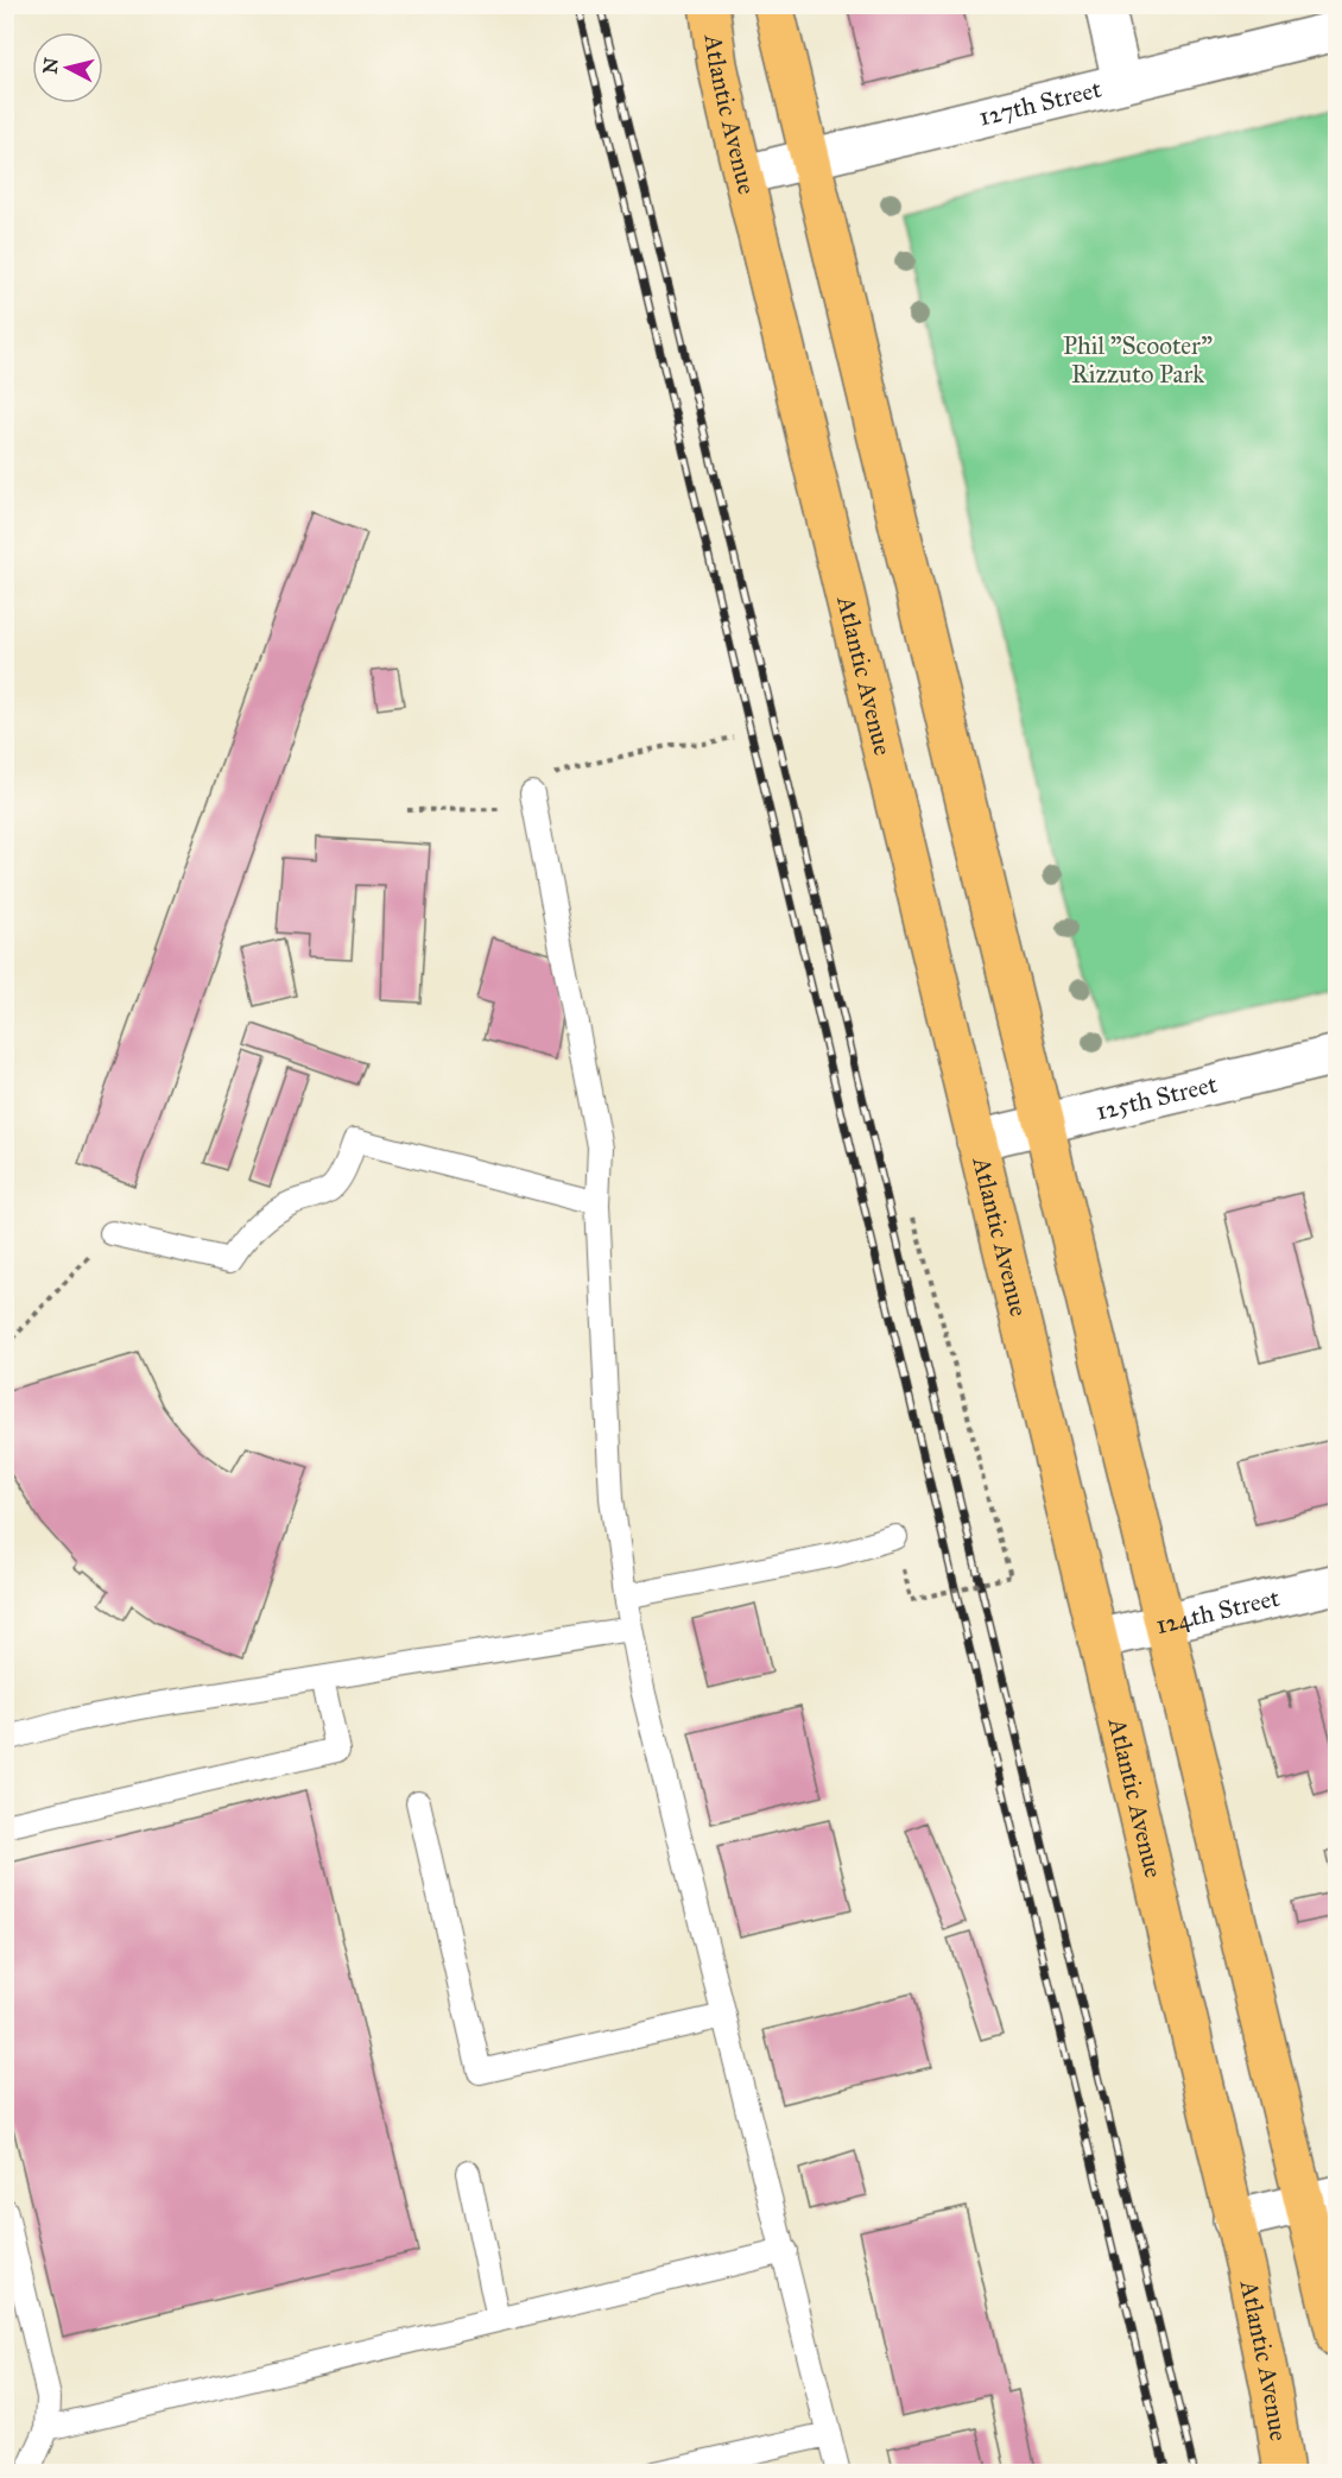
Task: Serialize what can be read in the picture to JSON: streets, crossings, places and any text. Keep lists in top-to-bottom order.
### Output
{
  "streets": {
    "main road": ["Atlantic Avenue"],
    "street": ["127th Street", "125th Street", "124th Street"]
  },
  "crossings": [
    ["127th Street", "Atlantic Avenue"],
    ["Atlantic Avenue", "125th Street"],
    ["Atlantic Avenue", "124th Street"]
  ],
  "parks": ["Phil \"Scooter\" Rizzuto Park"],
  "north": "left"
}
